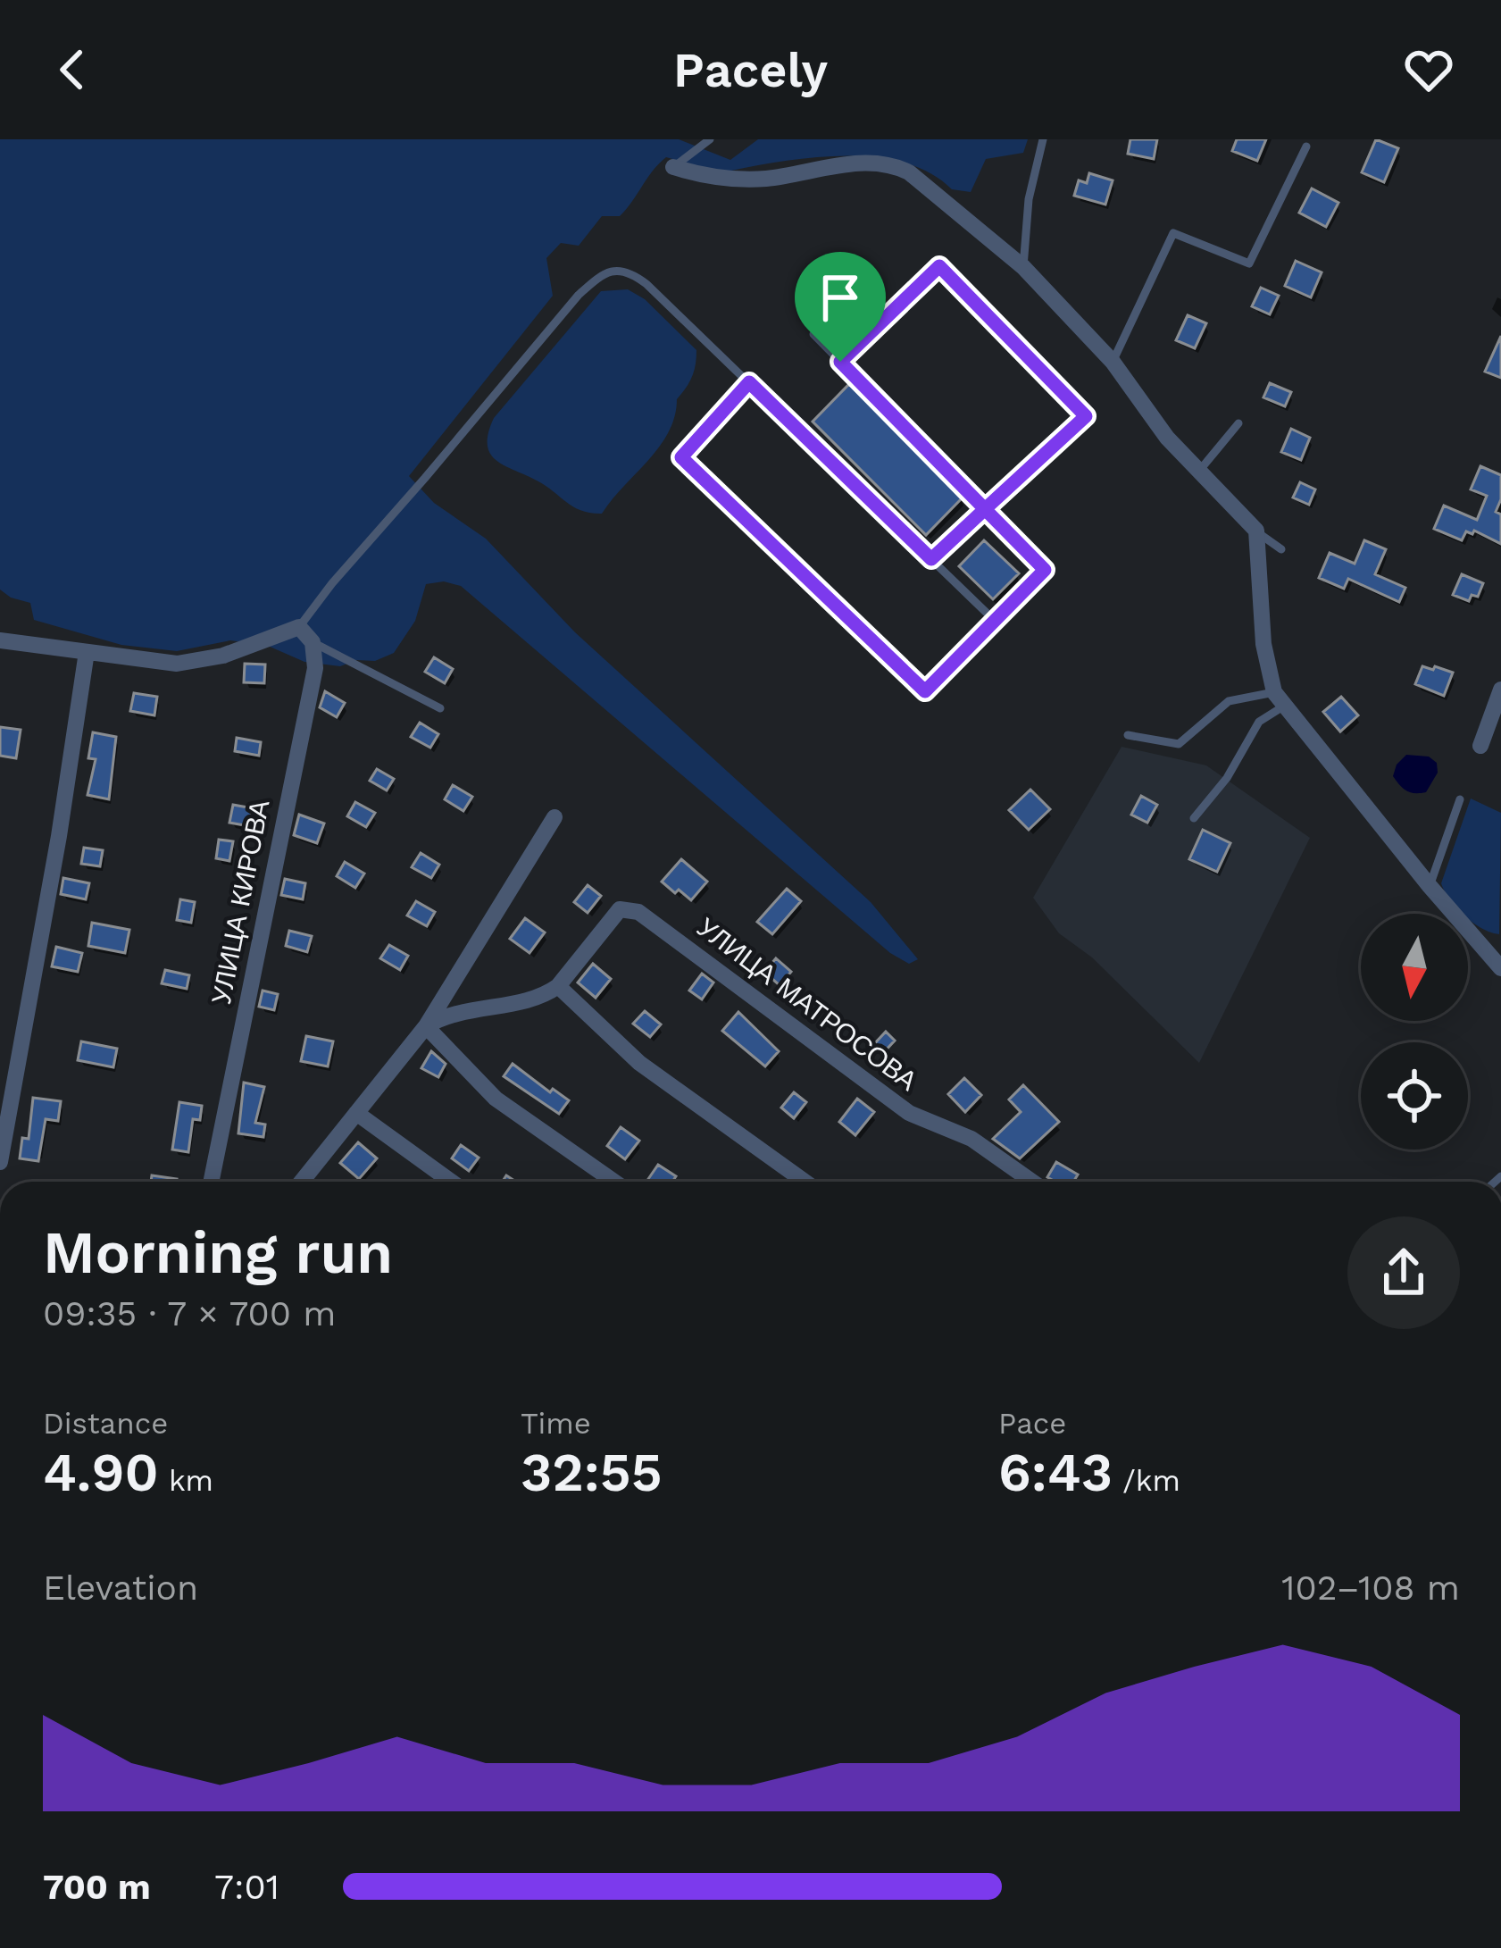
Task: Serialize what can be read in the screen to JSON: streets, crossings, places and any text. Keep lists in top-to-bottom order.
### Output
{
  "streets": {
    "street": ["УЛИЦА КИРОВА", "УЛИЦА МАТРОСОВА"]
  },
  "north": "bottom",
  "page": {
    "header": "Pacely",
    "heading": ["Morning run", "09:35 · 7 × 700 m"],
    "stats": [
      ["Distance", "4.90 km"],
      ["Time", "32:55"],
      ["Pace", "6:43 /km"]
    ],
    "chart": ["Elevation", "102–108 m"],
    "list": [
      {
        "name": "700 m",
        "note": "7:01"
      }
    ]
  }
}
